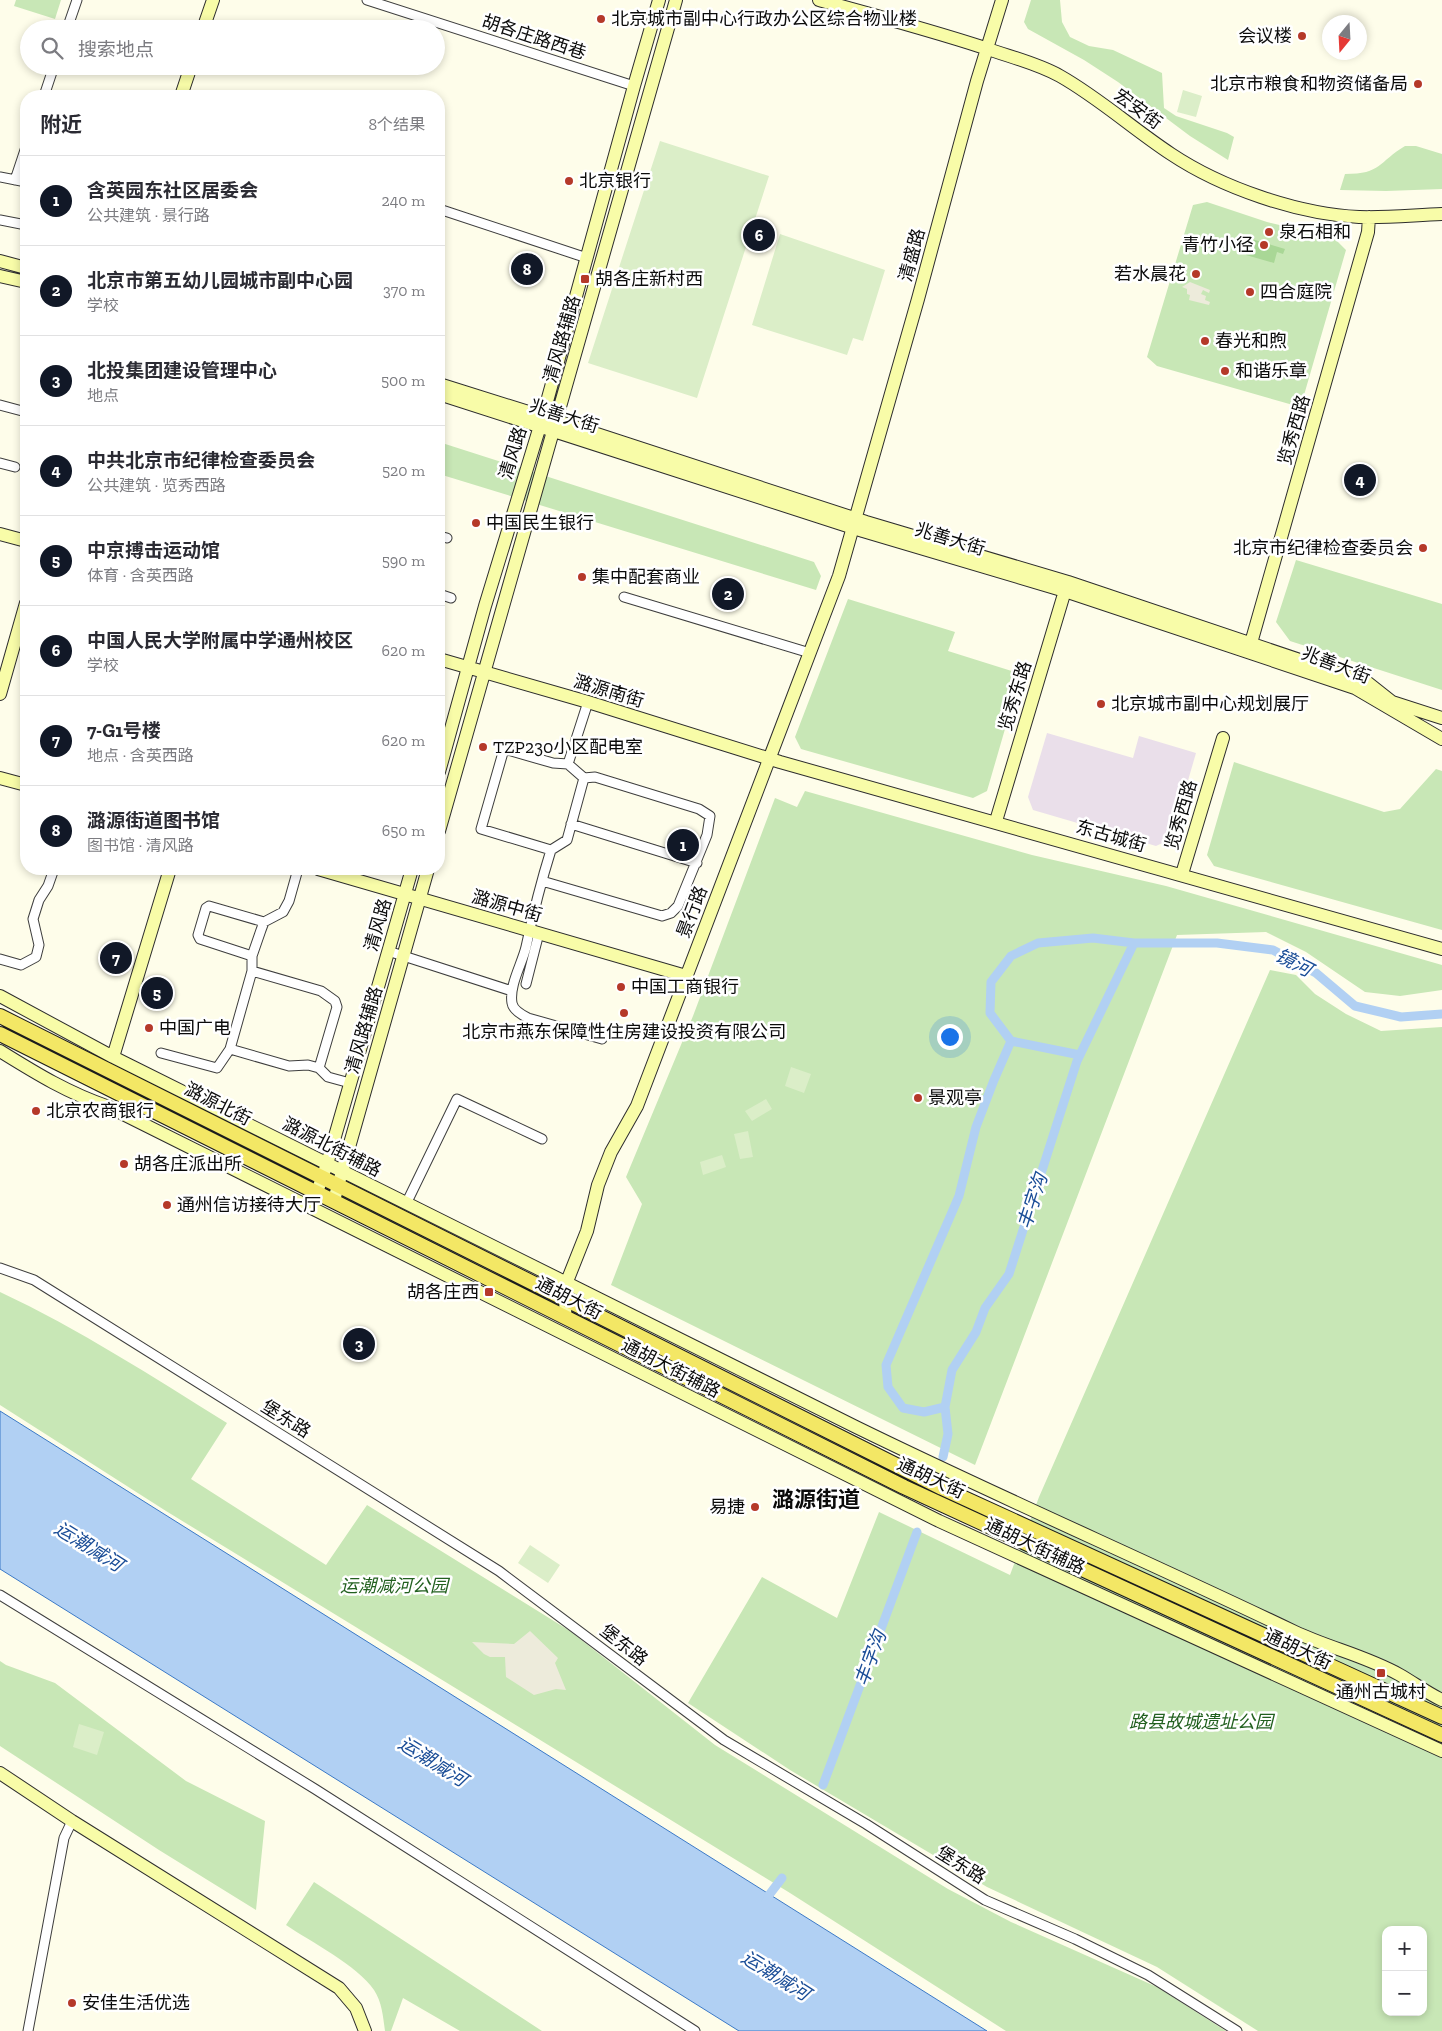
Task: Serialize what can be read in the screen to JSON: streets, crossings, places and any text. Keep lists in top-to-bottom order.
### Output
{
  "streets": {
    "main road": ["潞源北街", "通胡大街"],
    "street": [
      "胡各庄路西巷",
      "宏安街",
      "清盛路",
      "清风路辅路",
      "兆善大街",
      "览秀西路",
      "清风路",
      "潞源南街",
      "览秀东路",
      "东古城街",
      "潞源中街",
      "景行路",
      "潞源北街辅路",
      "通胡大街辅路",
      "堡东路"
    ]
  },
  "crossings": [
    ["胡各庄路西巷", "清风路"],
    ["宏安街", "清盛路"],
    ["宏安街", "览秀西路"],
    ["清盛路", "兆善大街"],
    ["清盛路", "景行路"],
    ["清风路辅路", "兆善大街"],
    ["清风路辅路", "潞源南街"],
    ["清风路辅路", "潞源中街"],
    ["清风路辅路", "潞源北街"],
    ["清风路辅路", "潞源北街辅路"],
    ["兆善大街", "览秀西路"],
    ["兆善大街", "清风路"],
    ["兆善大街", "览秀东路"],
    ["兆善大街", "景行路"],
    ["览秀西路", "东古城街"],
    ["清风路", "潞源南街"],
    ["清风路", "潞源中街"],
    ["清风路", "潞源北街"],
    ["清风路", "潞源北街辅路"],
    ["潞源南街", "东古城街"],
    ["潞源南街", "景行路"],
    ["览秀东路", "东古城街"],
    ["东古城街", "景行路"],
    ["潞源中街", "景行路"],
    ["景行路", "通胡大街"],
    ["景行路", "通胡大街辅路"],
    ["潞源北街", "潞源北街辅路"],
    ["潞源北街", "通胡大街"],
    ["潞源北街辅路", "通胡大街辅路"]
  ],
  "districts": ["潞源街道"],
  "water": ["镜河", "丰字沟", "运潮减河"],
  "parks": ["运潮减河公园", "路县故城遗址公园"],
  "places": {
    "other": [
      "北京城市副中心行政办公区综合物业楼",
      "会议楼",
      "北京市粮食和物资储备局",
      "北京银行",
      "泉石相和",
      "青竹小径",
      "若水晨花",
      "四合庭院",
      "春光和煦",
      "和谐乐章",
      "中国民生银行",
      "北京市纪律检查委员会",
      "集中配套商业",
      "北京城市副中心规划展厅",
      "TZP230小区配电室",
      "中国工商银行",
      "北京市燕东保障性住房建设投资有限公司",
      "中国广电",
      "景观亭",
      "北京农商银行",
      "胡各庄派出所",
      "通州信访接待大厅",
      "易捷",
      "安佳生活优选"
    ],
    "transit": ["胡各庄新村西", "胡各庄西", "通州古城村"]
  },
  "north": "bottom",
  "page": {
    "search": "搜索地点",
    "heading": ["附近", "8个结果"],
    "list": [
      {
        "mark": "1",
        "name": "含英园东社区居委会",
        "note": "公共建筑 · 景行路",
        "value": "240 m"
      },
      {
        "mark": "2",
        "name": "北京市第五幼儿园城市副中心园",
        "note": "学校",
        "value": "370 m"
      },
      {
        "mark": "3",
        "name": "北投集团建设管理中心",
        "note": "地点",
        "value": "500 m"
      },
      {
        "mark": "4",
        "name": "中共北京市纪律检查委员会",
        "note": "公共建筑 · 览秀西路",
        "value": "520 m"
      },
      {
        "mark": "5",
        "name": "中京搏击运动馆",
        "note": "体育 · 含英西路",
        "value": "590 m"
      },
      {
        "mark": "6",
        "name": "中国人民大学附属中学通州校区",
        "note": "学校",
        "value": "620 m"
      },
      {
        "mark": "7",
        "name": "7-G1号楼",
        "note": "地点 · 含英西路",
        "value": "620 m"
      },
      {
        "mark": "8",
        "name": "潞源街道图书馆",
        "note": "图书馆 · 清风路",
        "value": "650 m"
      }
    ],
    "pins": [
      "6",
      "8",
      "4",
      "2",
      "1",
      "7",
      "5",
      "3"
    ],
    "map_buttons": ["+", "−"]
  }
}
